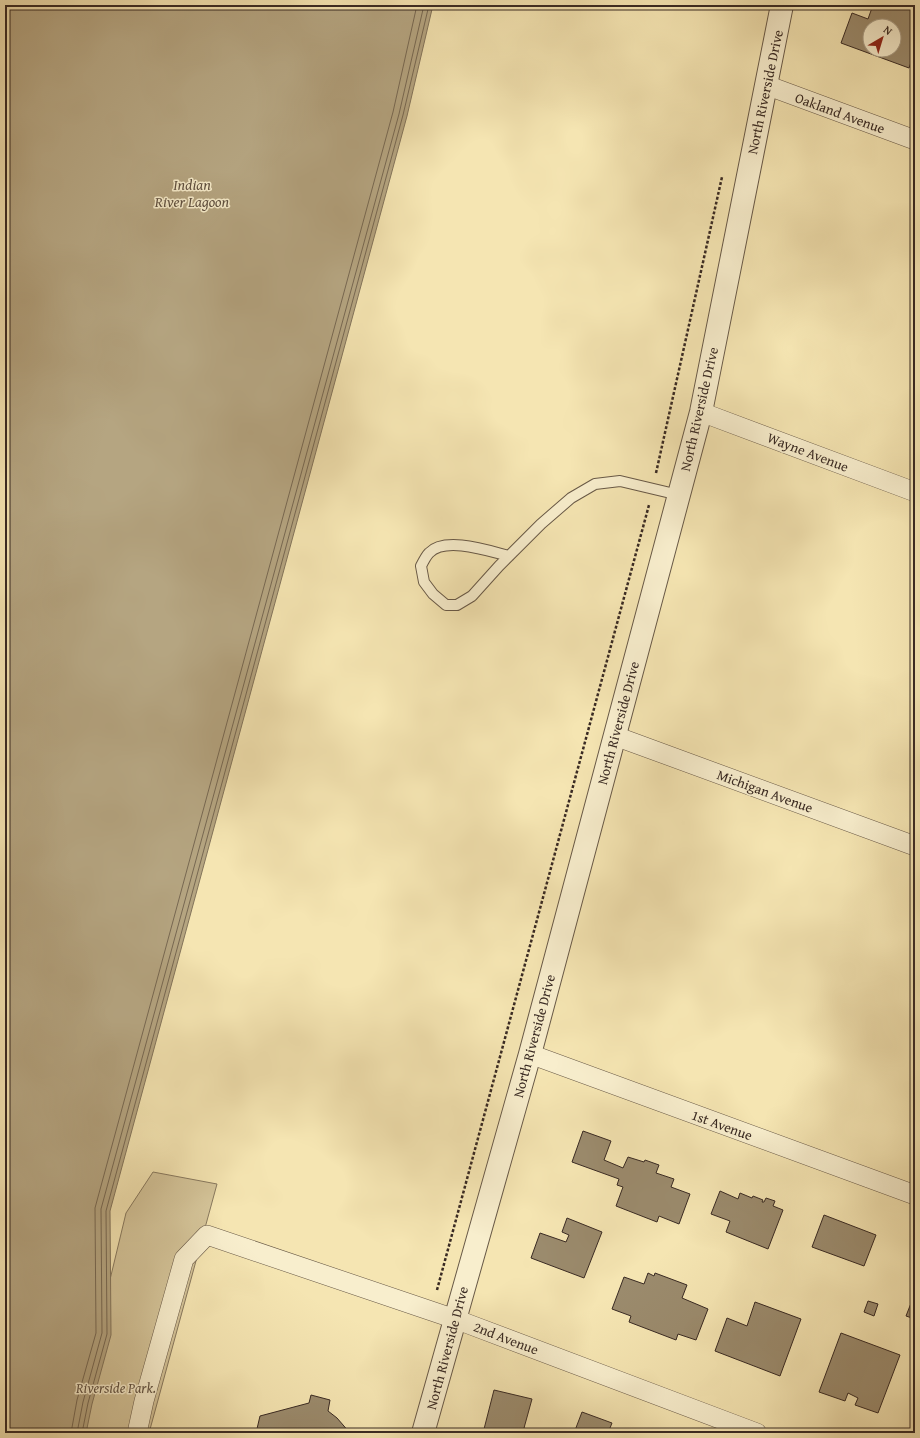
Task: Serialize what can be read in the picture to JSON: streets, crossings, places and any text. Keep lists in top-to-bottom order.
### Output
{
  "streets": {
    "street": [
      "North Riverside Drive",
      "Oakland Avenue",
      "Wayne Avenue",
      "Michigan Avenue",
      "1st Avenue",
      "2nd Avenue"
    ]
  },
  "crossings": [
    ["North Riverside Drive", "Oakland Avenue"],
    ["North Riverside Drive", "Wayne Avenue"],
    ["North Riverside Drive", "Michigan Avenue"],
    ["North Riverside Drive", "1st Avenue"],
    ["North Riverside Drive", "2nd Avenue"]
  ],
  "water": ["Indian River Lagoon"],
  "parks": ["Riverside Park."],
  "north": "top right"
}
